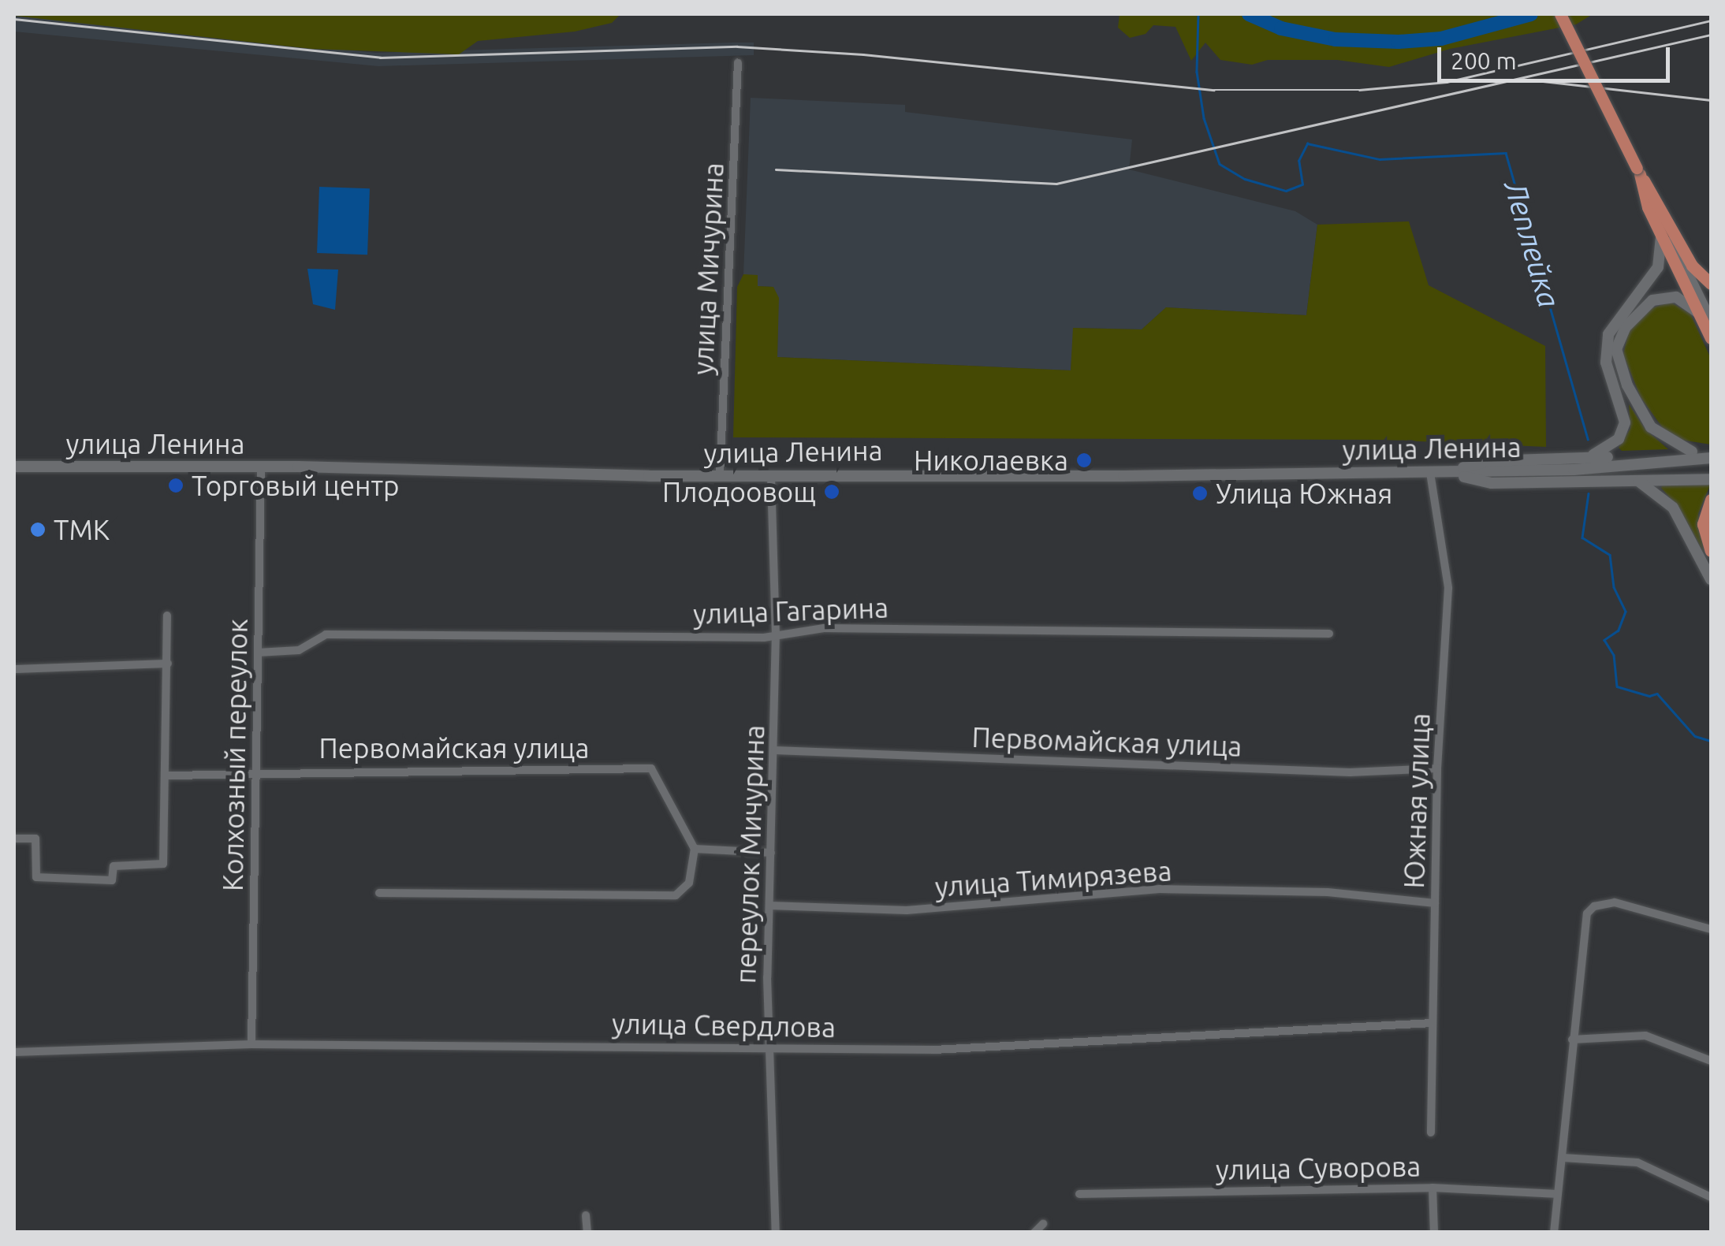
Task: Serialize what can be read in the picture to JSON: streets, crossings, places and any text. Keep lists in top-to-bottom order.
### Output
{
  "streets": {
    "main road": ["улица Ленина"],
    "street": [
      "улица Мичурина",
      "улица Гагарина",
      "Первомайская улица",
      "Колхозный переулок",
      "Южная улица",
      "переулок Мичурина",
      "улица Тимирязева",
      "улица Свердлова",
      "улица Суворова"
    ]
  },
  "crossings": [
    ["улица Мичурина", "улица Ленина"],
    ["улица Ленина", "Колхозный переулок"],
    ["улица Ленина", "Южная улица"],
    ["улица Ленина", "переулок Мичурина"],
    ["улица Гагарина", "Колхозный переулок"],
    ["улица Гагарина", "переулок Мичурина"],
    ["Первомайская улица", "Колхозный переулок"],
    ["Первомайская улица", "Южная улица"],
    ["Первомайская улица", "переулок Мичурина"],
    ["Колхозный переулок", "улица Свердлова"],
    ["Южная улица", "улица Тимирязева"],
    ["Южная улица", "улица Свердлова"],
    ["переулок Мичурина", "улица Тимирязева"],
    ["переулок Мичурина", "улица Свердлова"]
  ],
  "water": ["Леплейка"],
  "places": [
    "Николаевка",
    "Торговый центр",
    "Плодоовощ",
    "Улица Южная",
    "ТМК"
  ],
  "scale_bar": "200 m"
}
